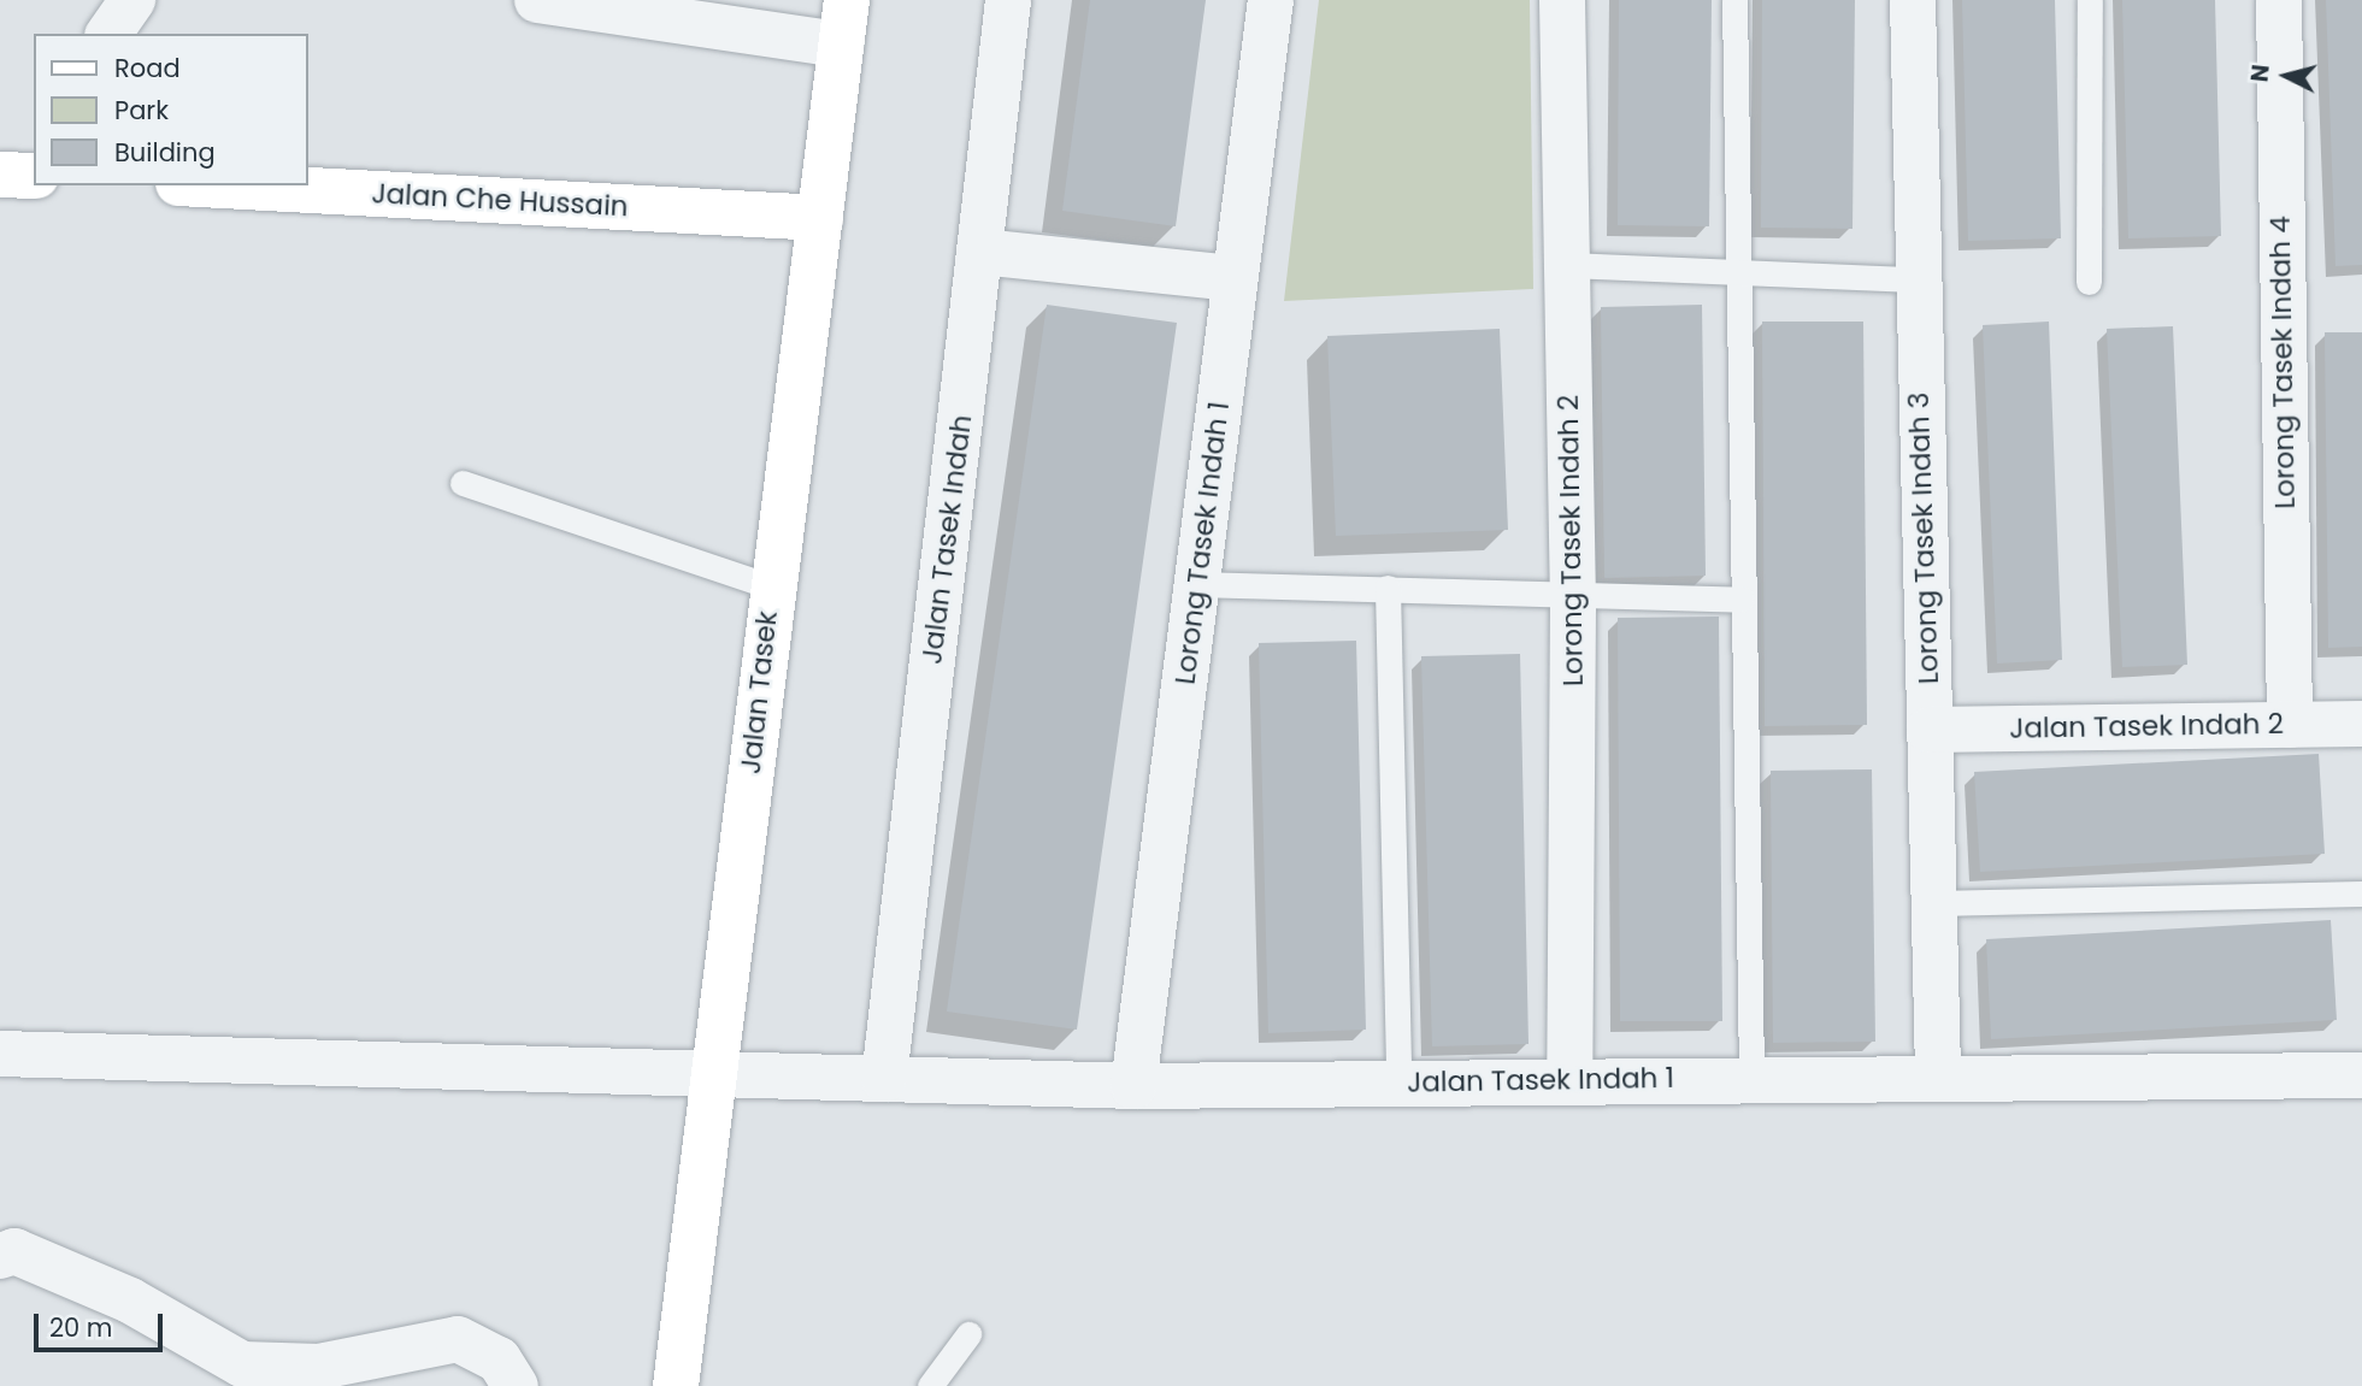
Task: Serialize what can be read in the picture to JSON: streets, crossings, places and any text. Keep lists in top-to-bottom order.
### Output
{
  "streets": {
    "main road": ["Jalan Che Hussain", "Jalan Tasek"],
    "street": [
      "Lorong Tasek Indah 4",
      "Lorong Tasek Indah 3",
      "Jalan Tasek Indah",
      "Lorong Tasek Indah 2",
      "Lorong Tasek Indah 1",
      "Jalan Tasek Indah 2",
      "Jalan Tasek Indah 1"
    ]
  },
  "crossings": [
    ["Jalan Che Hussain", "Jalan Tasek"],
    ["Lorong Tasek Indah 4", "Jalan Tasek Indah 2"],
    ["Lorong Tasek Indah 3", "Jalan Tasek Indah 2"],
    ["Lorong Tasek Indah 3", "Jalan Tasek Indah 1"],
    ["Jalan Tasek Indah", "Jalan Tasek Indah 1"],
    ["Lorong Tasek Indah 2", "Jalan Tasek Indah 1"],
    ["Lorong Tasek Indah 1", "Jalan Tasek Indah 1"],
    ["Jalan Tasek", "Jalan Tasek Indah 1"]
  ],
  "legend": ["Road", "Park", "Building"],
  "scale_bar": "20 m",
  "north": "left"
}
